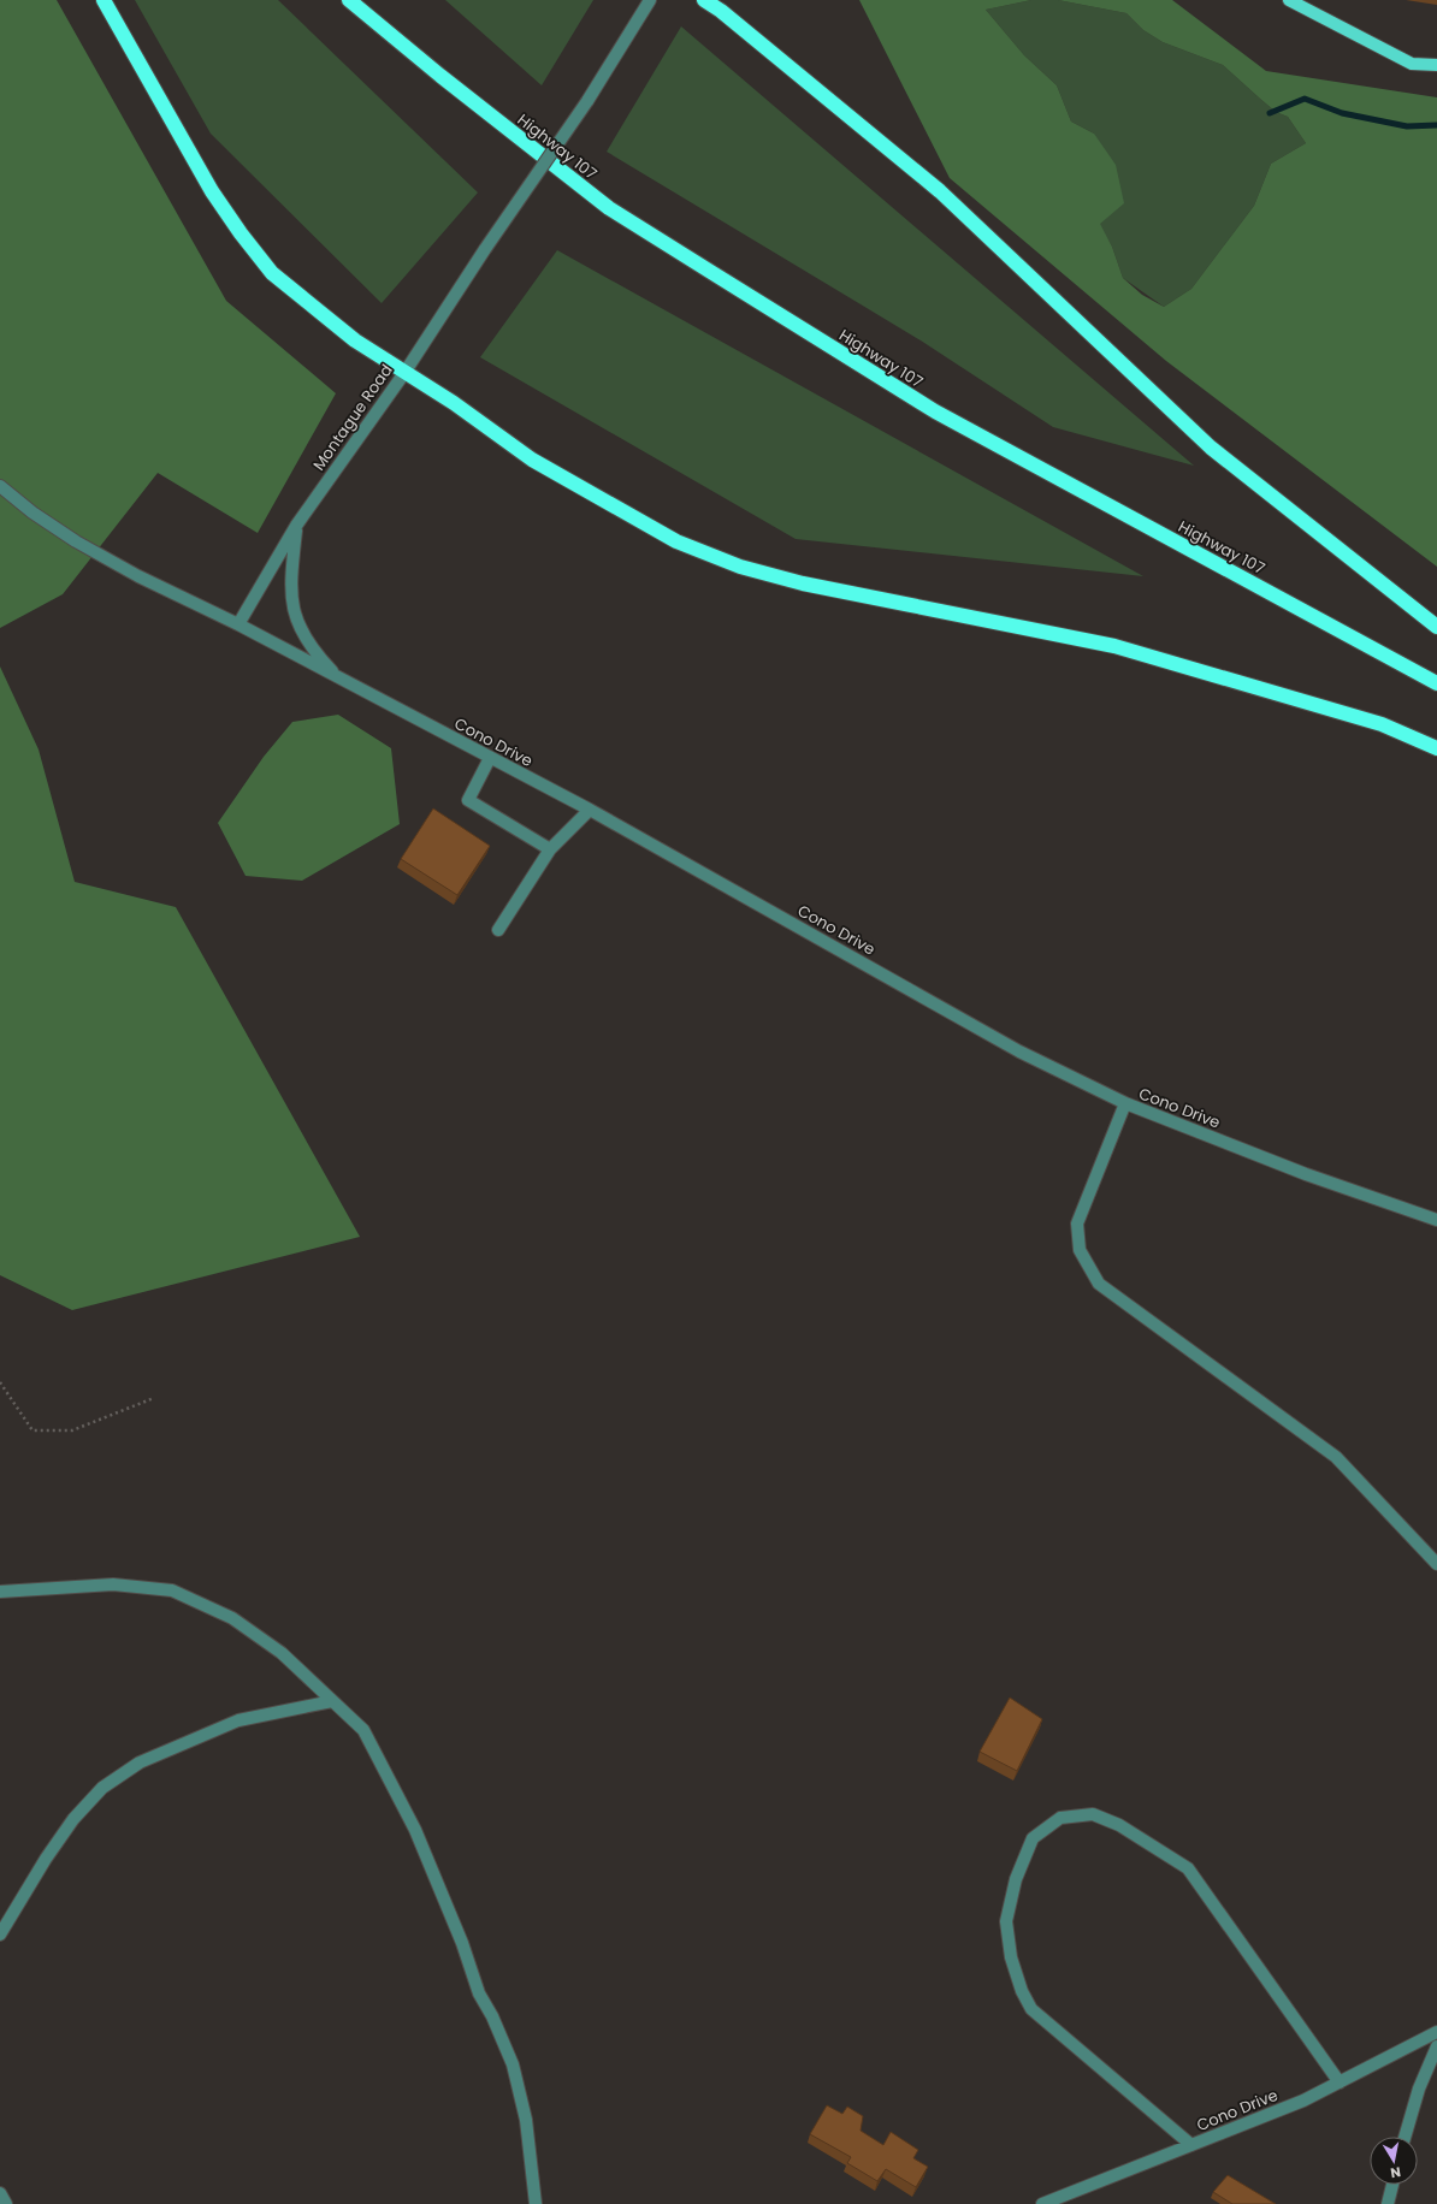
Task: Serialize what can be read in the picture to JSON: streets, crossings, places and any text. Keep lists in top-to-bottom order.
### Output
{
  "streets": {
    "highway": ["Highway 107"],
    "street": ["Montague Road", "Cono Drive"]
  },
  "crossings": [
    ["Montague Road", "Cono Drive"]
  ],
  "north": "bottom"
}
